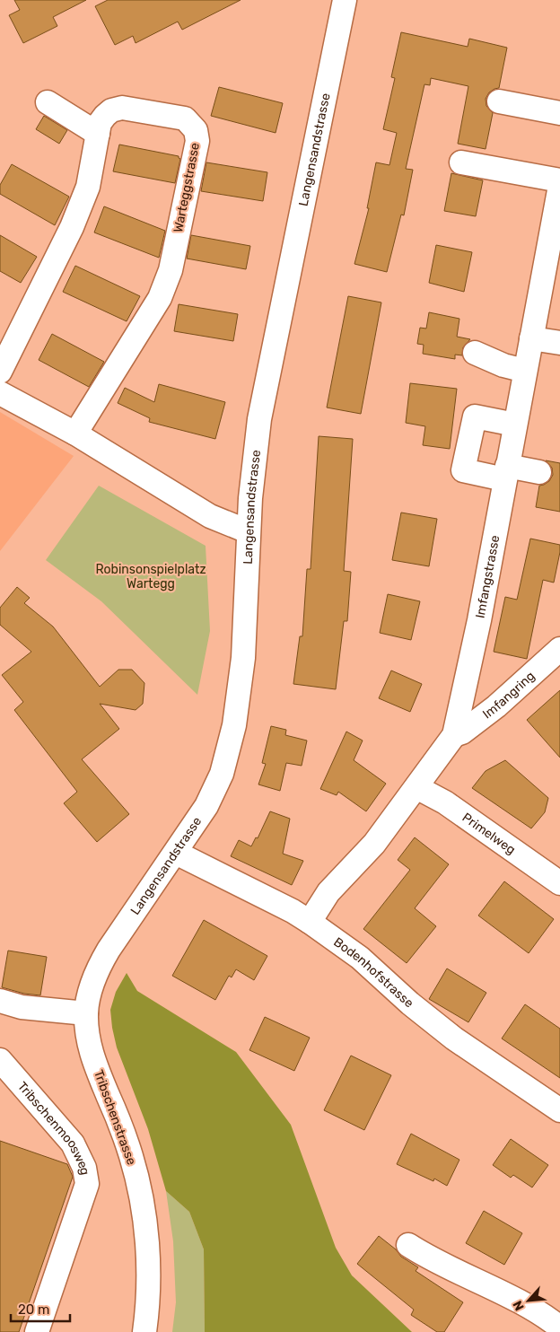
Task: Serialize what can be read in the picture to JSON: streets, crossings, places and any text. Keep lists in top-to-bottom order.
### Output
{
  "streets": {
    "street": [
      "Langensandstrasse",
      "Warteggstrasse",
      "Imfangstrasse",
      "Imfangring",
      "Primelweg",
      "Bodenhofstrasse",
      "Tribschenstrasse",
      "Tribschenmoosweg"
    ]
  },
  "crossings": [
    ["Langensandstrasse", "Bodenhofstrasse"],
    ["Langensandstrasse", "Tribschenstrasse"],
    ["Imfangstrasse", "Imfangring"],
    ["Imfangstrasse", "Primelweg"],
    ["Imfangstrasse", "Bodenhofstrasse"]
  ],
  "parks": ["Robinsonspielplatz Wartegg"],
  "scale_bar": "20 m",
  "north": "bottom left"
}
